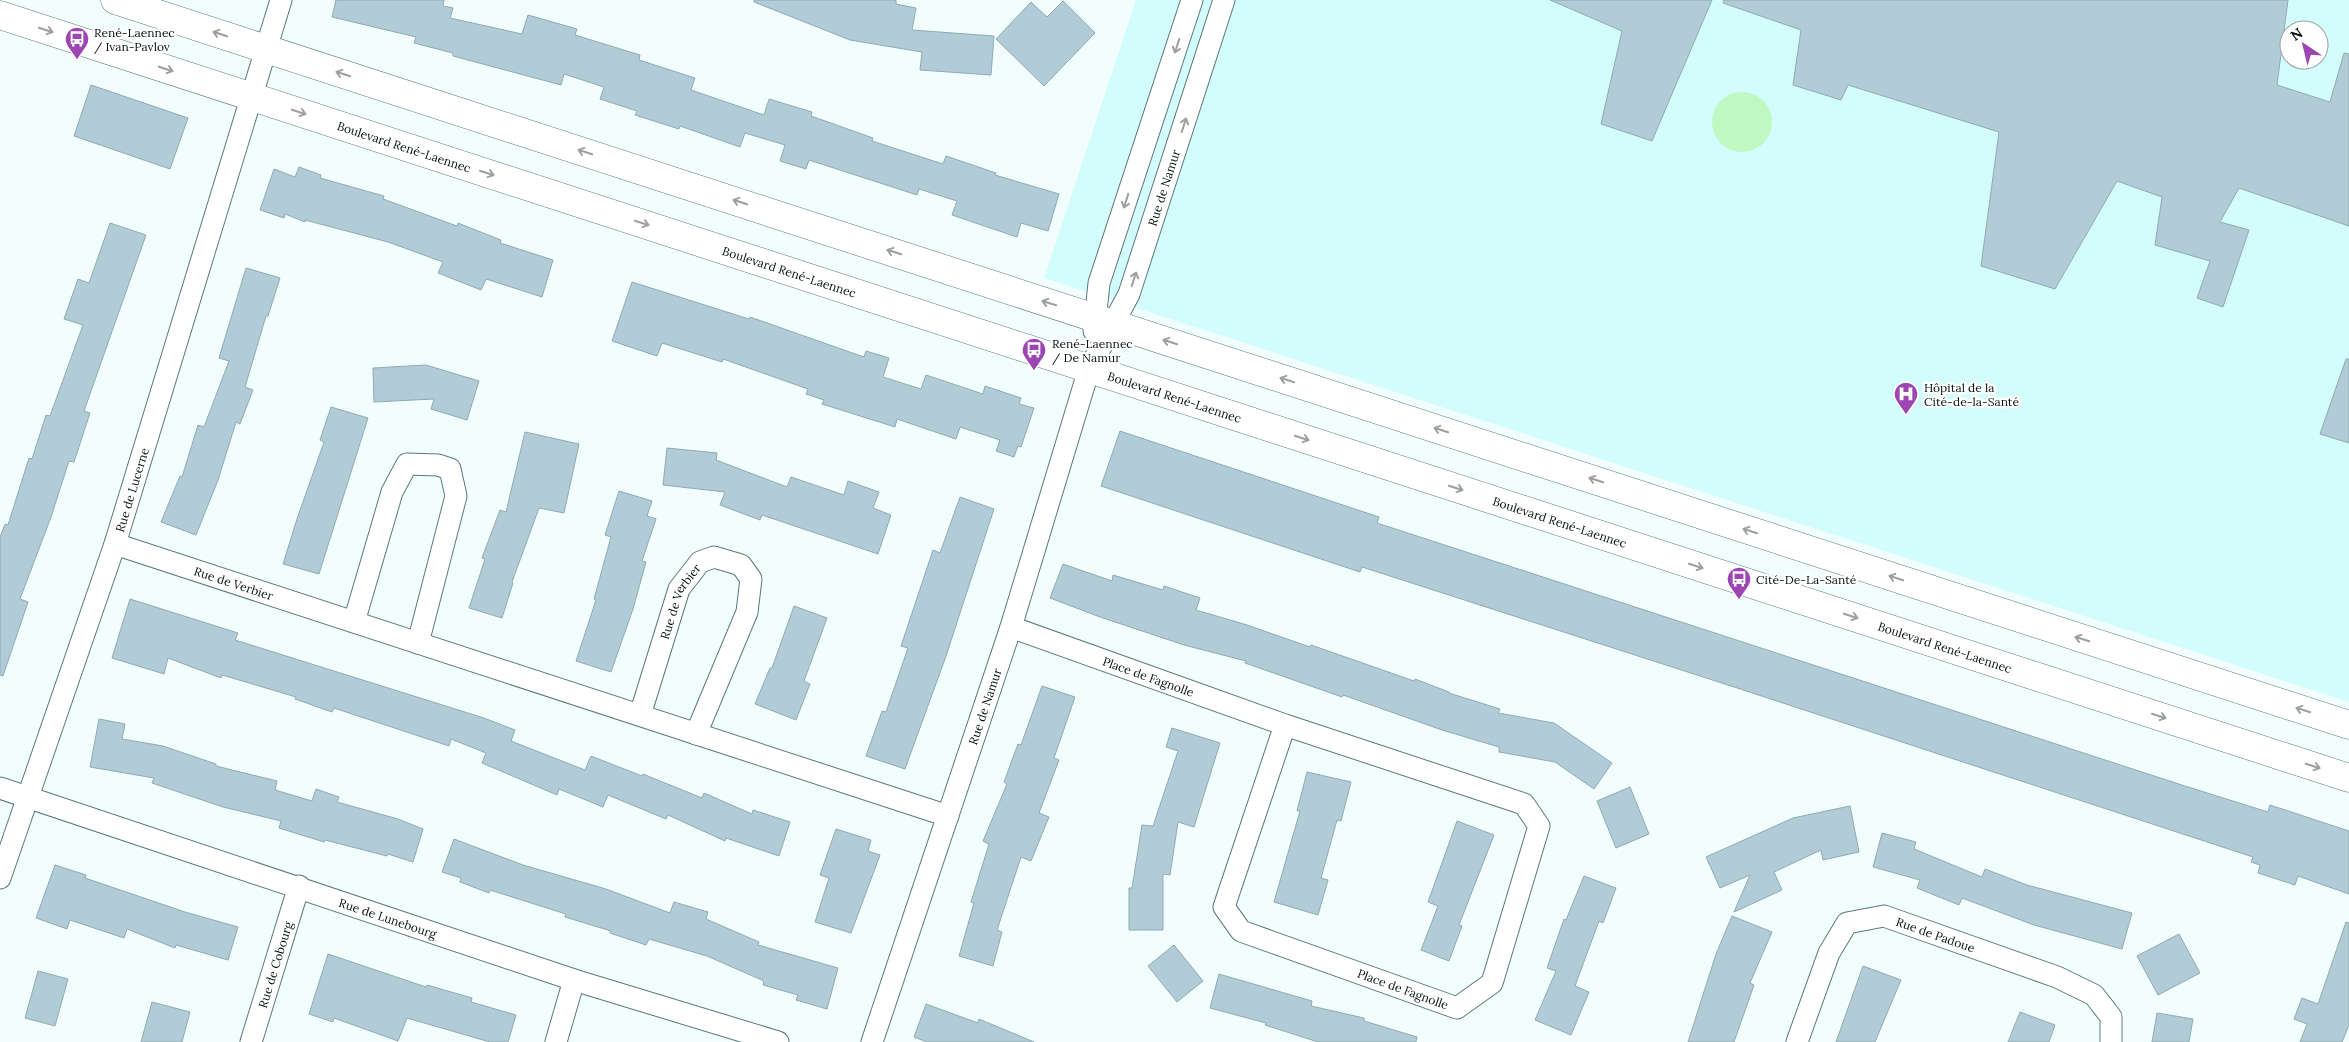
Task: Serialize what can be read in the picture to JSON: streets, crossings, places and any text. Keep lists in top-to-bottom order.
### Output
{
  "streets": {
    "street": [
      "Boulevard René-Laennec",
      "Rue de Namur",
      "Rue de Lucerne",
      "Rue de Verbier",
      "Place de Fagnolle",
      "Rue de Lunebourg",
      "Rue de Padoue",
      "Rue de Cobourg"
    ]
  },
  "crossings": [
    ["Boulevard René-Laennec", "Rue de Namur"],
    ["Boulevard René-Laennec", "Rue de Lucerne"],
    ["Rue de Namur", "Rue de Verbier"],
    ["Rue de Namur", "Place de Fagnolle"],
    ["Rue de Lucerne", "Rue de Verbier"],
    ["Rue de Lucerne", "Rue de Lunebourg"],
    ["Rue de Lunebourg", "Rue de Cobourg"]
  ],
  "places": {
    "bus stop": ["René-Laennec / Ivan-Pavlov", "René-Laennec / De Namur", "Cité-De-La-Santé"],
    "hospital": ["Hôpital de la Cité-de-la-Santé"]
  },
  "north": "top left"
}
